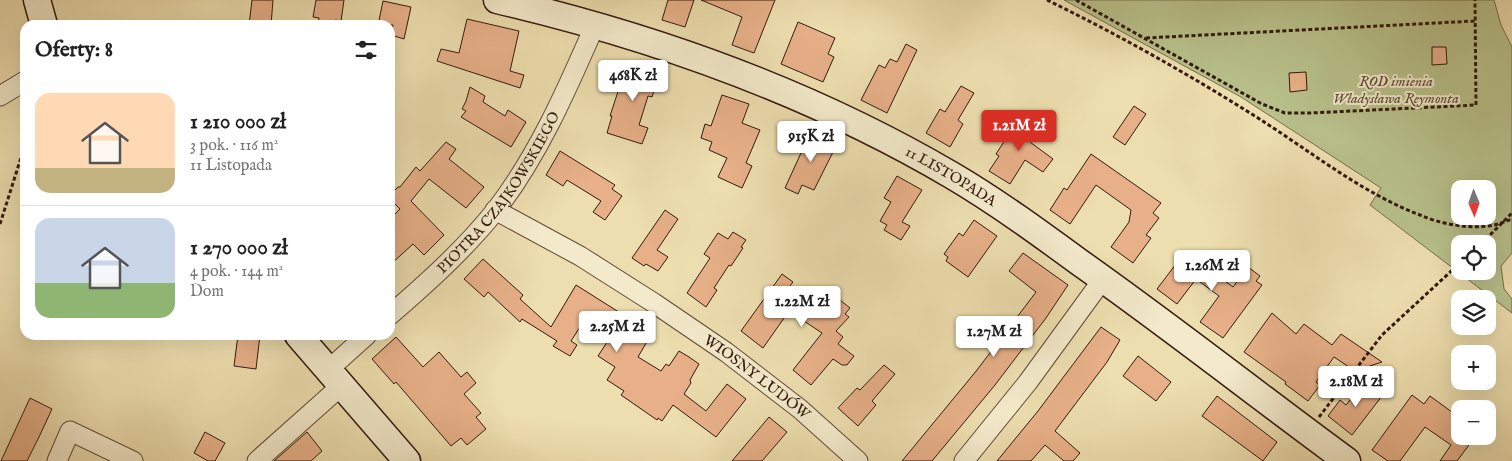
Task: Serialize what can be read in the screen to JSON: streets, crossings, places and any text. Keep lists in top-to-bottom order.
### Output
{
  "streets": {
    "street": ["11 LISTOPADA", "PIOTRA CZAJKOWSKIEGO", "WIOSNY LUDÓW"]
  },
  "crossings": [
    ["11 LISTOPADA", "PIOTRA CZAJKOWSKIEGO"],
    ["PIOTRA CZAJKOWSKIEGO", "WIOSNY LUDÓW"]
  ],
  "parks": ["ROD imienia Władysława Reymonta"],
  "north": "bottom",
  "page": {
    "heading": "Oferty: 8",
    "price": [
      "468K zł",
      "1.21M zł",
      "915K zł",
      "1.26M zł",
      "1.22M zł",
      "2.25M zł",
      "1.27M zł",
      "2.18M zł"
    ],
    "list": [
      {
        "name": "1 210 000 zł",
        "note": "3 pok. · 116 m² · 11 Listopada"
      },
      {
        "name": "1 270 000 zł",
        "note": "4 pok. · 144 m² · Dom"
      }
    ],
    "map_buttons": ["+", "−"]
  }
}
